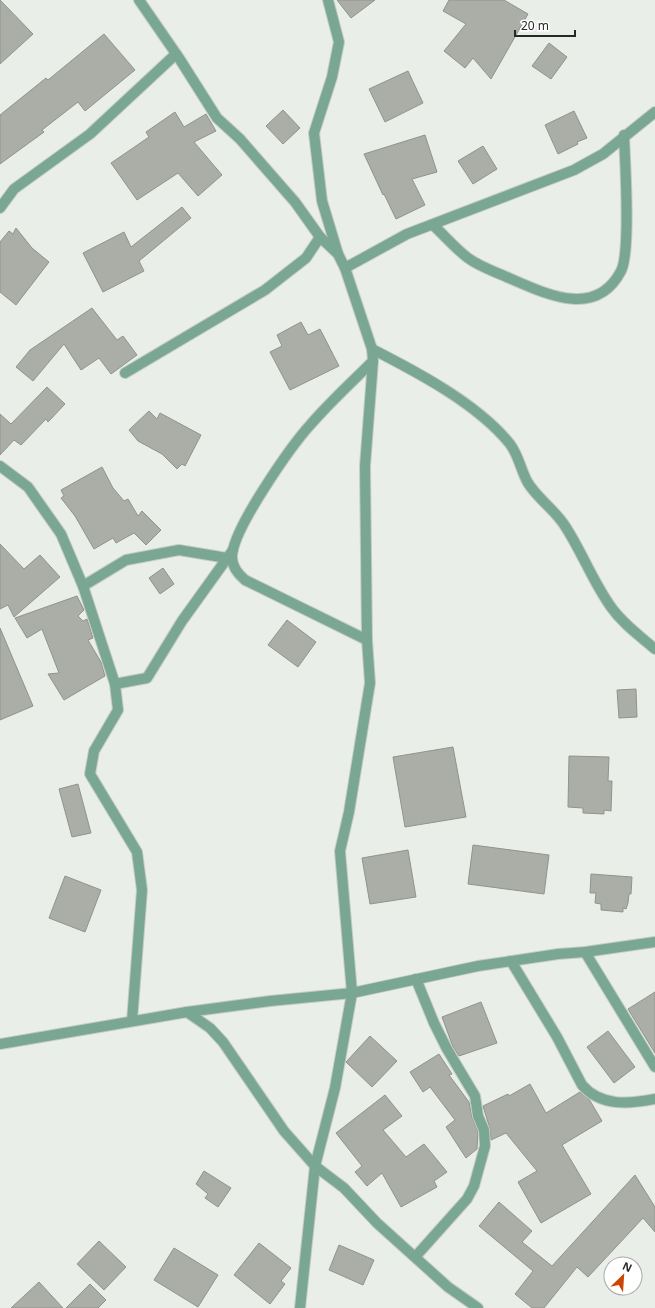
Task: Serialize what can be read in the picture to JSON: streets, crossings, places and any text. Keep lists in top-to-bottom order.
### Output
{
  "scale_bar": "20 m",
  "north": "top right"
}
